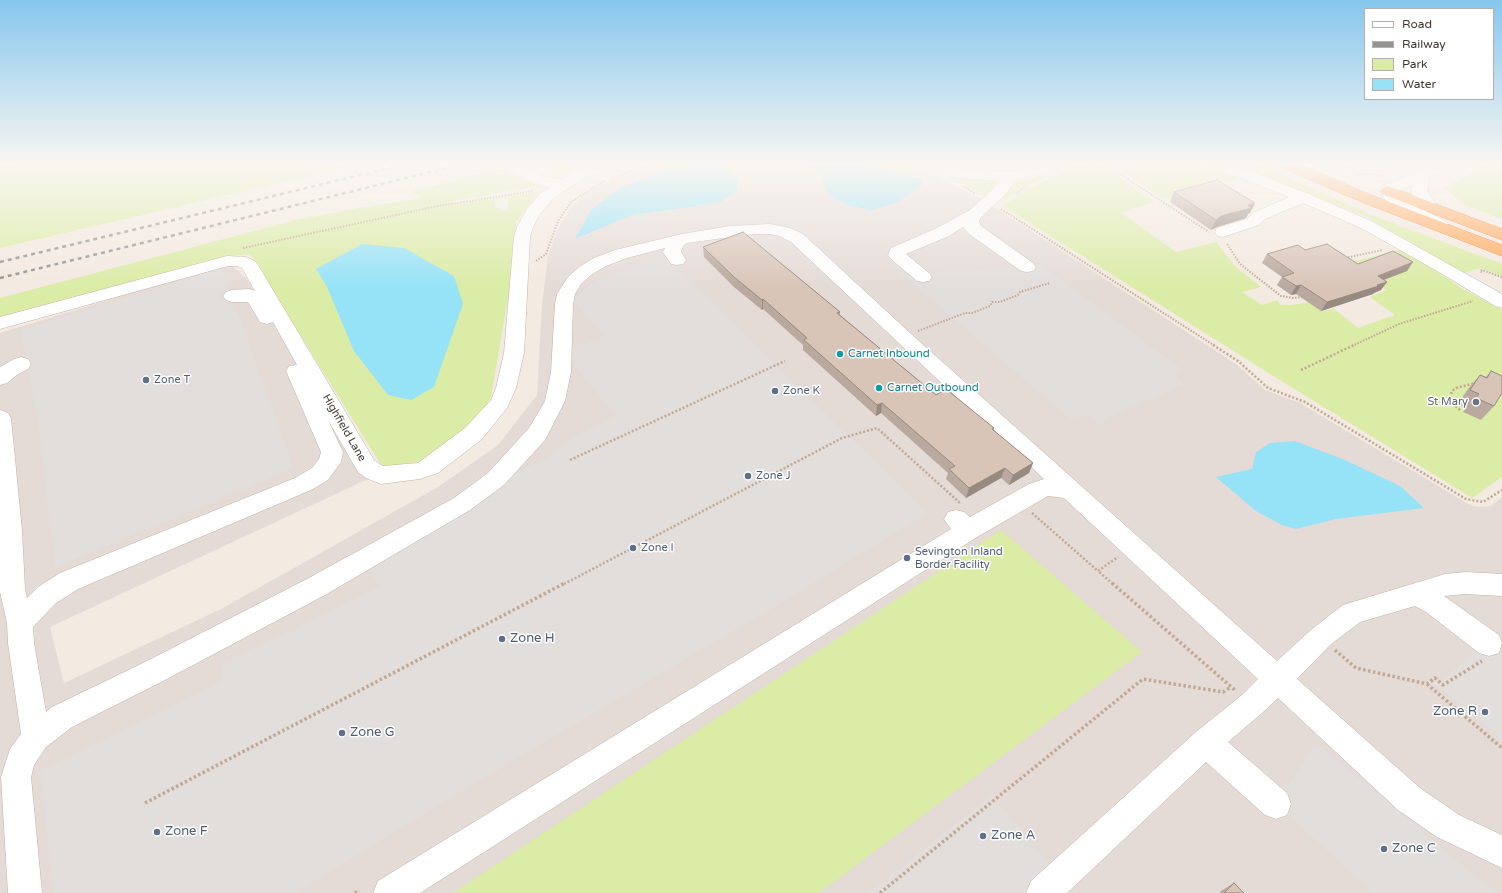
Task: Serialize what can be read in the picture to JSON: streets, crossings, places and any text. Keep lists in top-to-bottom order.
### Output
{
  "streets": {
    "street": ["Highfield Lane"]
  },
  "places": [
    "Carnet Inbound",
    "Zone T",
    "Carnet Outbound",
    "Zone K",
    "St Mary",
    "Zone J",
    "Zone I",
    "Sevington Inland Border Facility",
    "Zone H",
    "Zone R",
    "Zone G",
    "Zone F",
    "Zone A",
    "Zone C"
  ],
  "legend": [
    "Road",
    "Railway",
    "Park",
    "Water"
  ]
}
